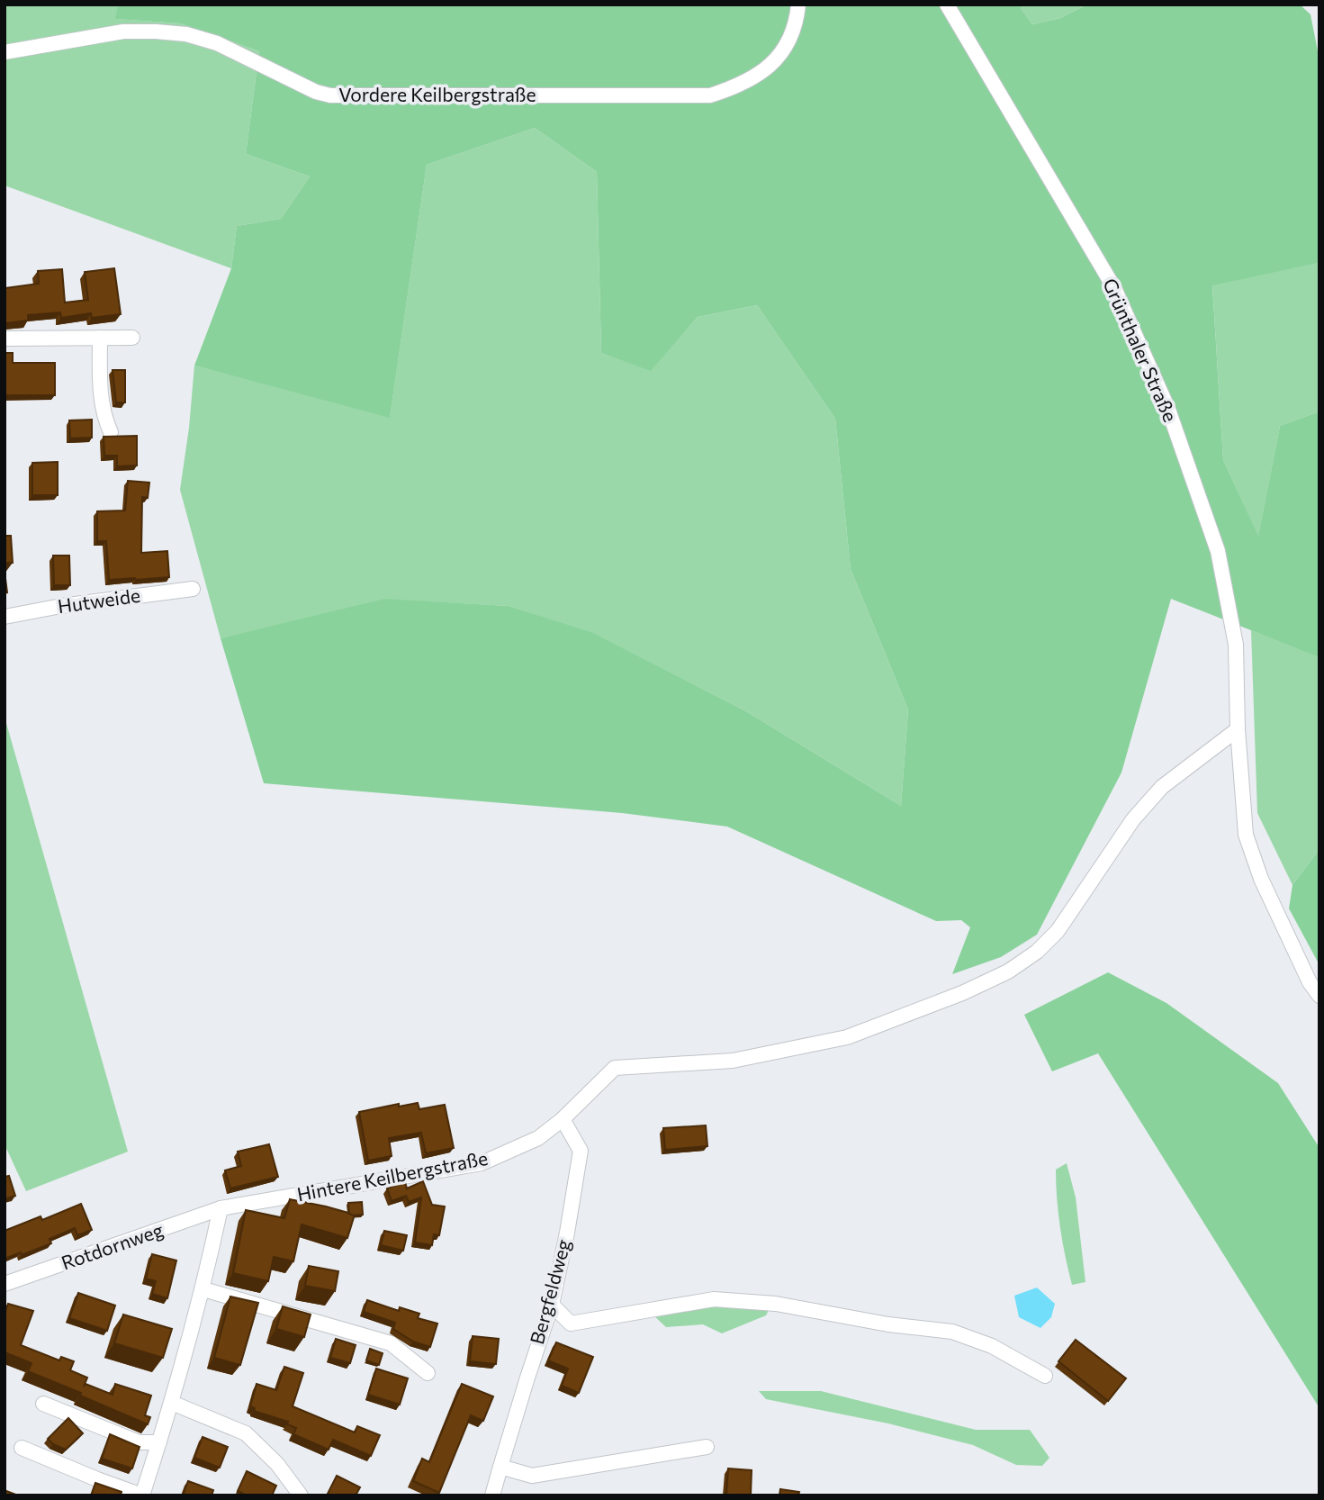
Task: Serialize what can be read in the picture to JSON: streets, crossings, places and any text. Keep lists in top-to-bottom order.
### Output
{
  "streets": {
    "street": [
      "Vordere Keilbergstraße",
      "Grünthaler Straße",
      "Hutweide",
      "Hintere Keilbergstraße",
      "Rotdornweg",
      "Bergfeldweg"
    ]
  },
  "crossings": [
    ["Grünthaler Straße", "Hintere Keilbergstraße"],
    ["Hintere Keilbergstraße", "Rotdornweg"],
    ["Hintere Keilbergstraße", "Bergfeldweg"]
  ]
}
